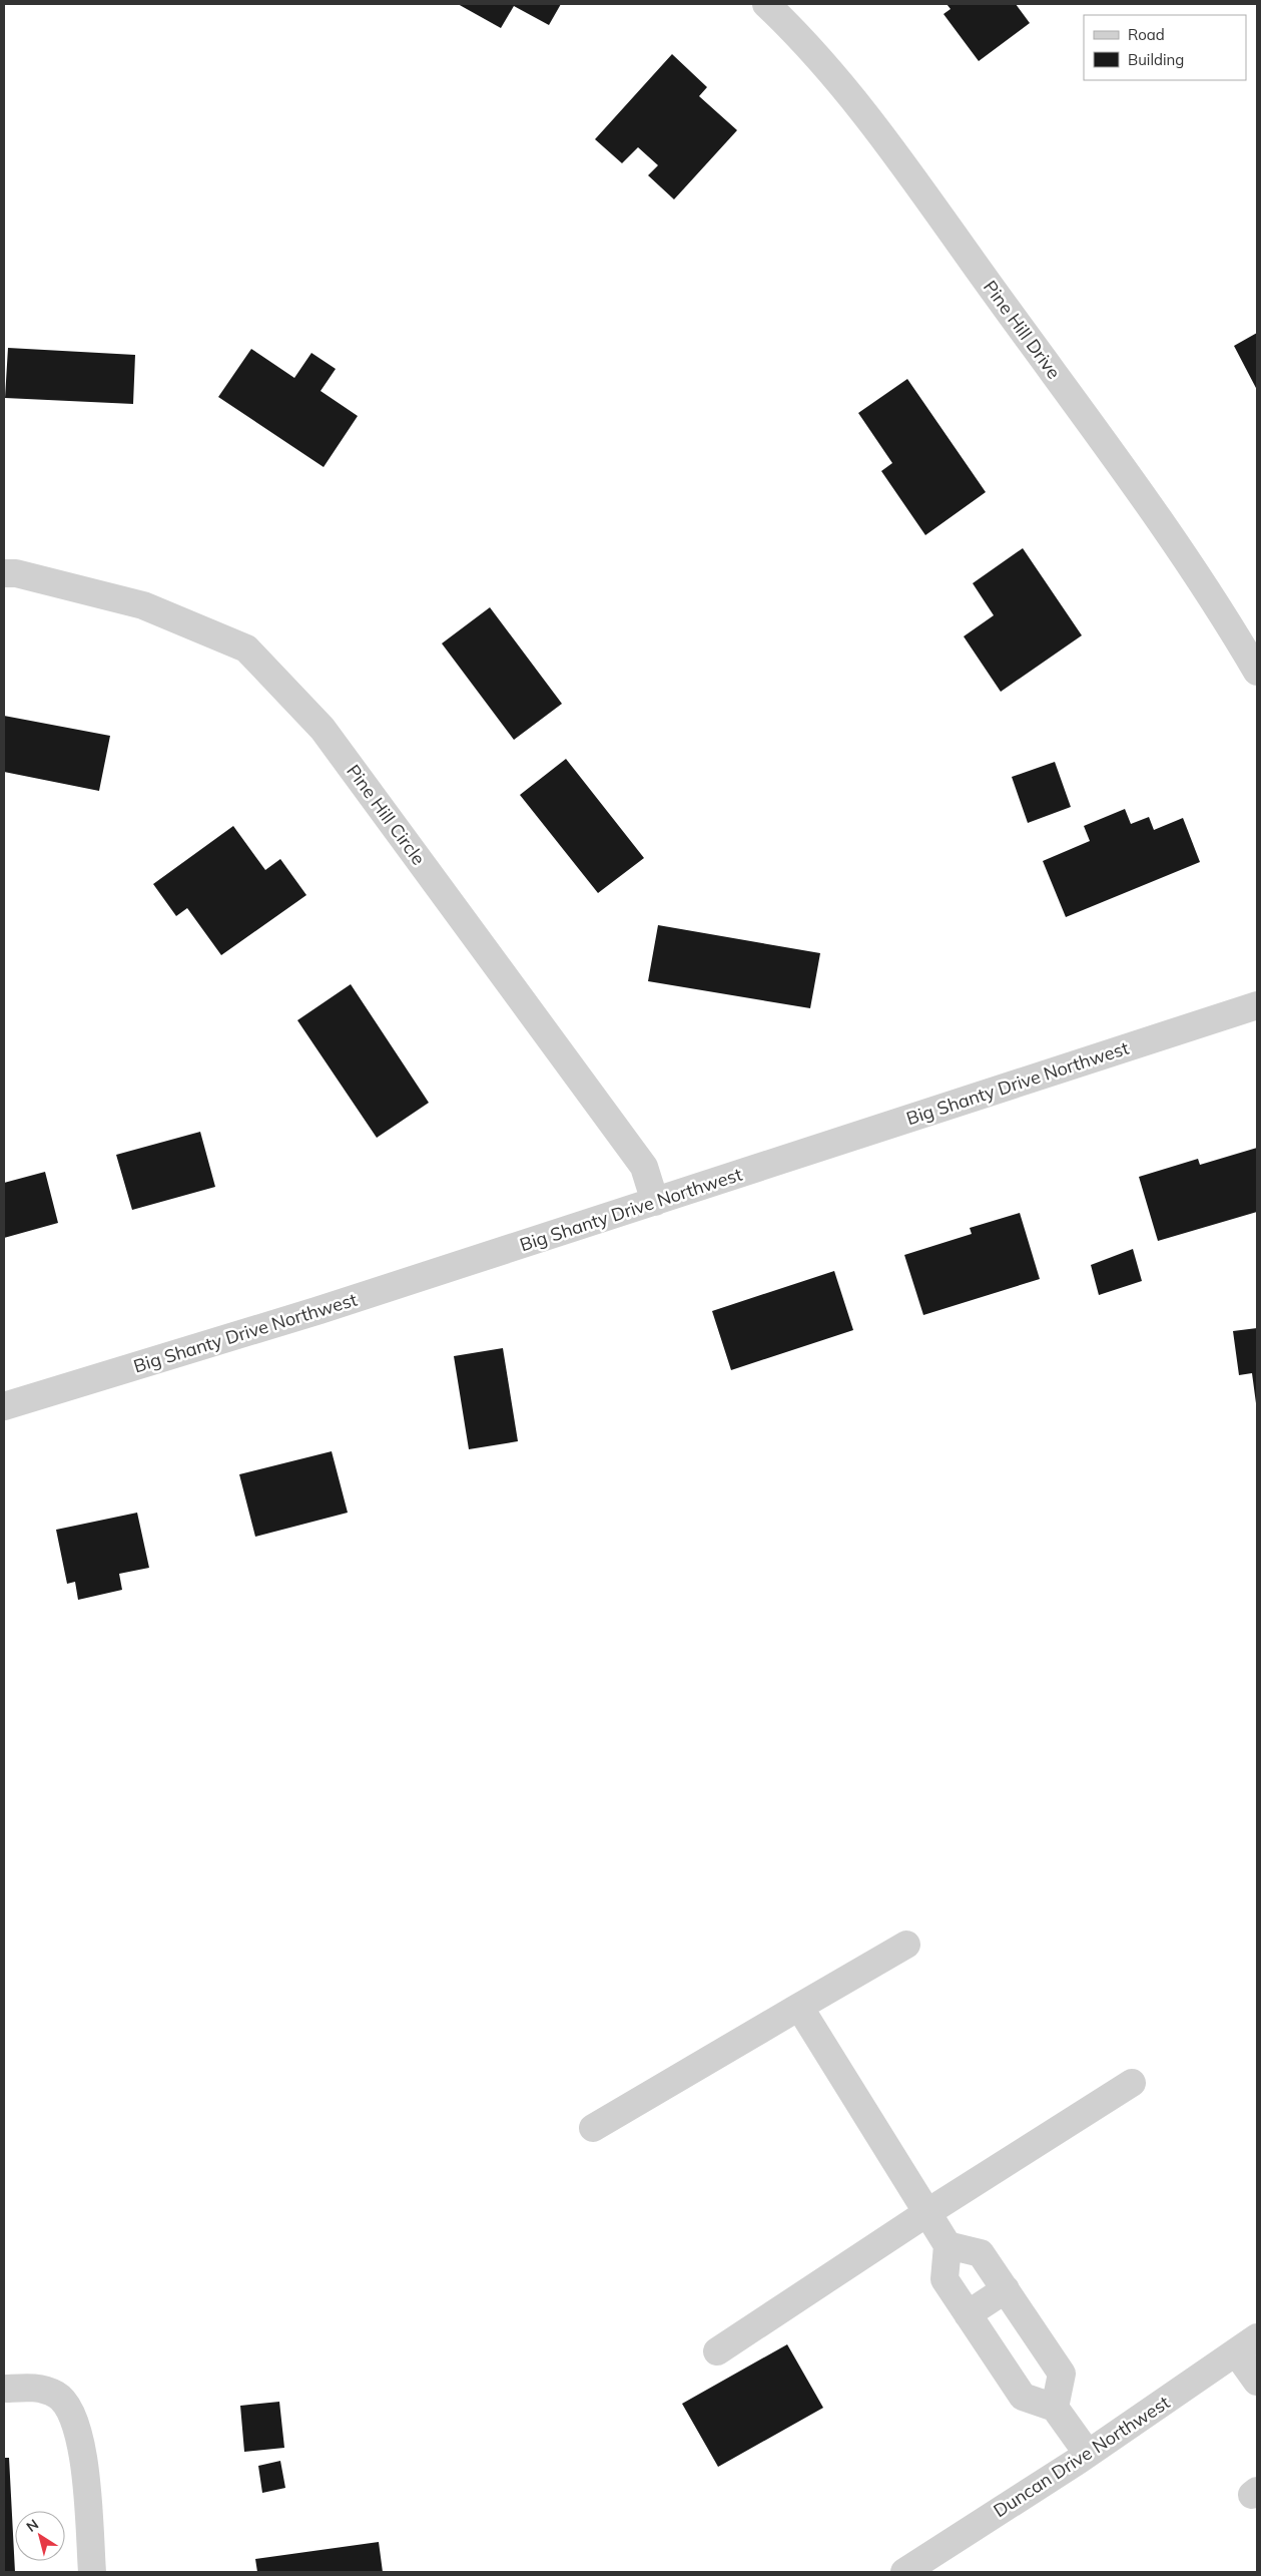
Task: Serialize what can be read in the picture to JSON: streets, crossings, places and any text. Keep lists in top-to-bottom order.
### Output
{
  "streets": {
    "street": [
      "Pine Hill Drive",
      "Pine Hill Circle",
      "Big Shanty Drive Northwest",
      "Duncan Drive Northwest"
    ]
  },
  "crossings": [
    ["Pine Hill Circle", "Big Shanty Drive Northwest"]
  ],
  "legend": ["Road", "Building"],
  "north": "top left"
}
